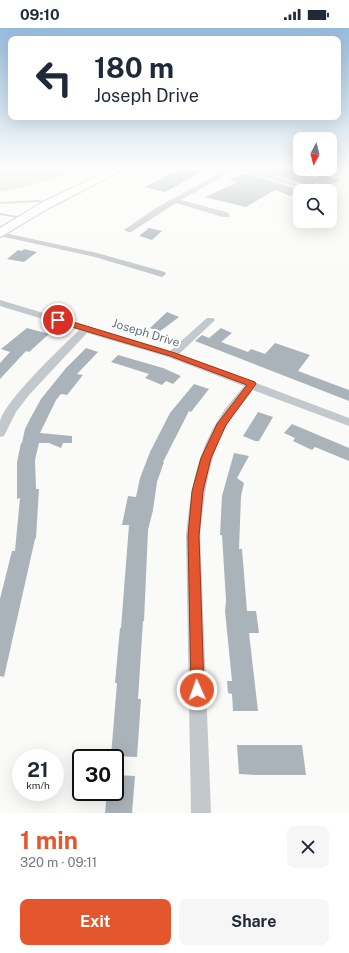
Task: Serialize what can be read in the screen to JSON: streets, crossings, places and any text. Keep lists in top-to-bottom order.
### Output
{
  "streets": {
    "street": ["Joseph Drive"]
  },
  "north": "bottom",
  "page": {
    "status": "09:10",
    "turn": ["180 m", "Joseph Drive"],
    "speed": "21 km/h",
    "limit": "30",
    "heading": ["1 min", "320 m · 09:11"],
    "buttons": ["Exit", "Share"]
  }
}
